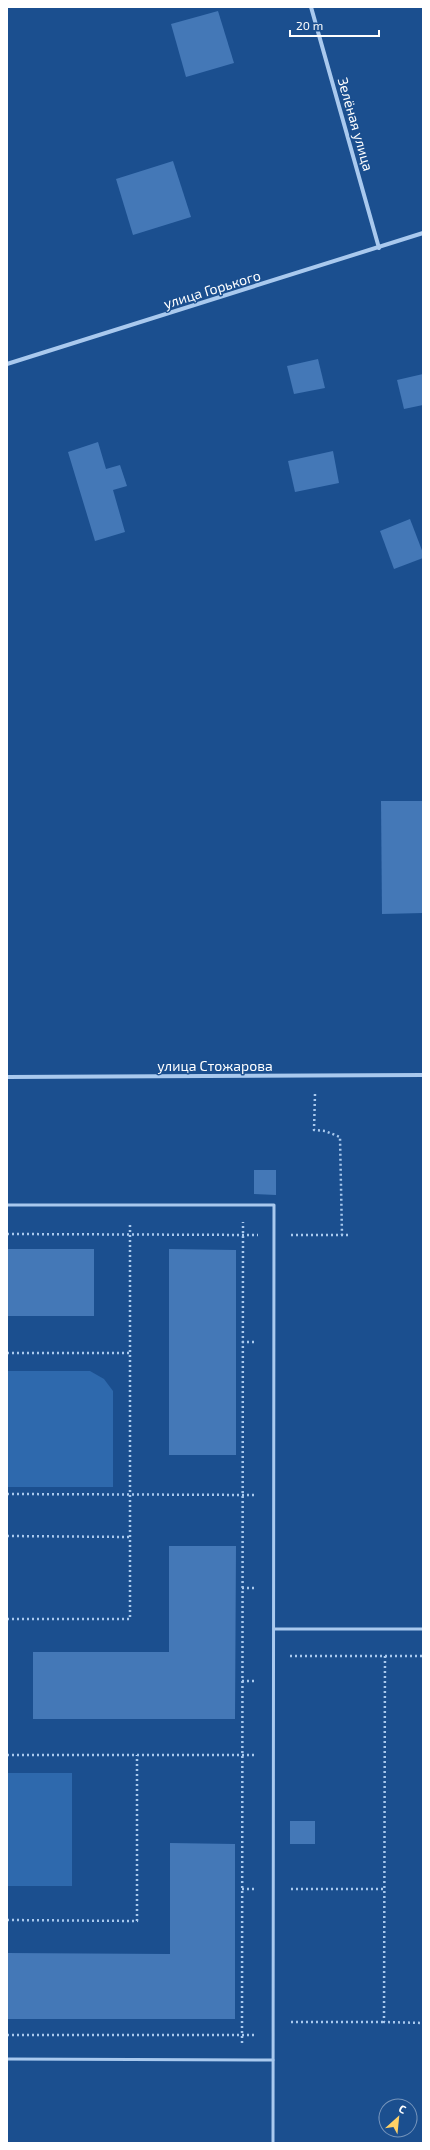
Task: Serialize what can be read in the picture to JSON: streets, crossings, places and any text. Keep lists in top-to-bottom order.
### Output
{
  "streets": {
    "street": ["Зелёная улица", "улица Горького", "улица Стожарова"]
  },
  "crossings": [
    ["Зелёная улица", "улица Горького"]
  ],
  "scale_bar": "20 m",
  "north": "top right"
}
